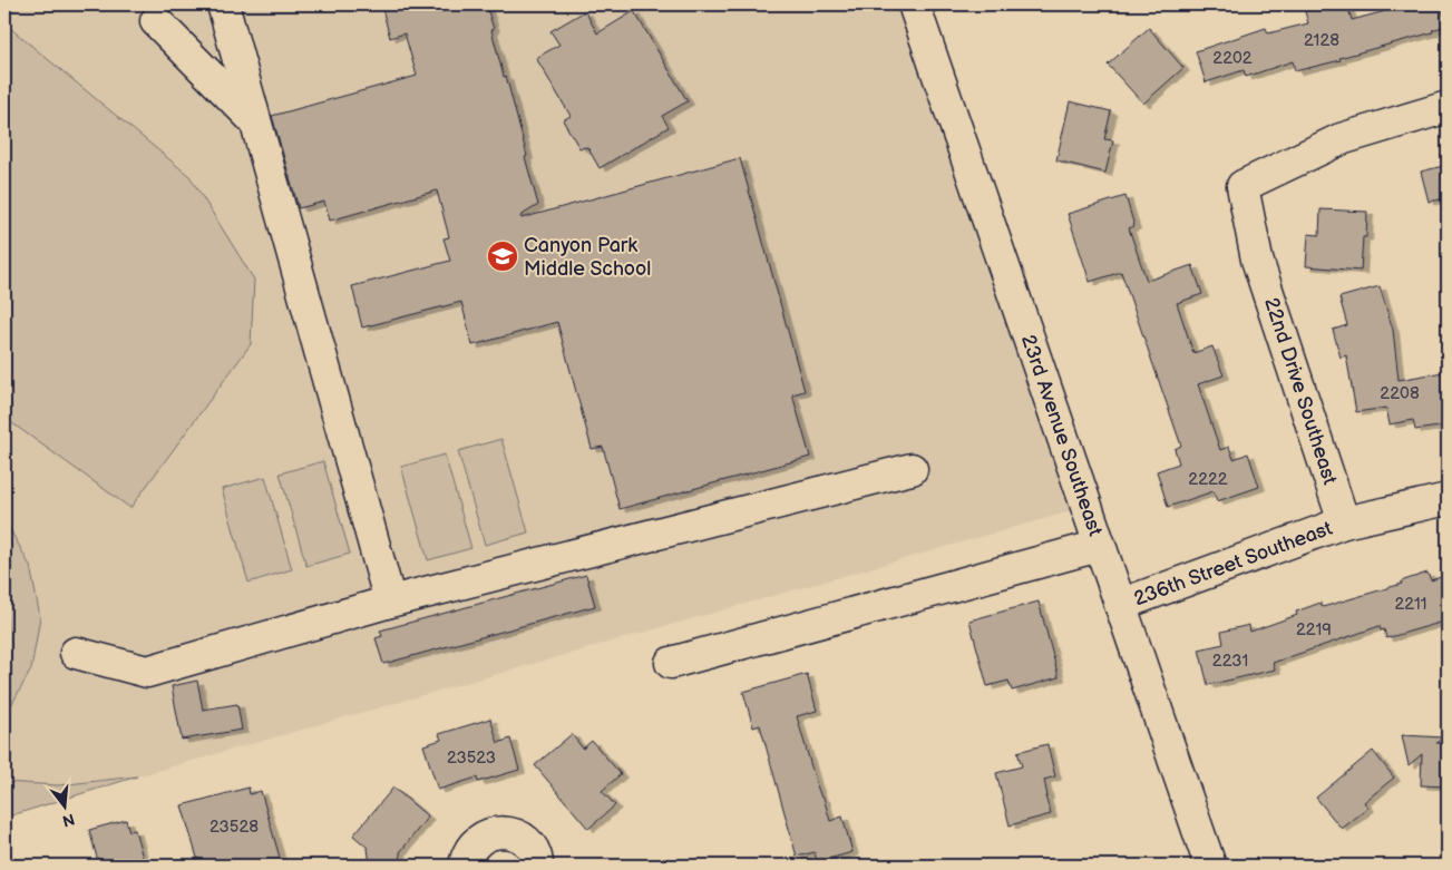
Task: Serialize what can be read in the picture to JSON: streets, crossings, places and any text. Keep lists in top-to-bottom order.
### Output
{
  "streets": {
    "street": ["22nd Drive Southeast", "23rd Avenue Southeast", "236th Street Southeast"]
  },
  "crossings": [
    ["22nd Drive Southeast", "236th Street Southeast"],
    ["23rd Avenue Southeast", "236th Street Southeast"]
  ],
  "places": {
    "school or university": ["Canyon Park Middle School"]
  },
  "house_numbers": [
    "2128",
    "2202",
    "2208",
    "2222",
    "2211",
    "2219",
    "2231",
    "23523",
    "23528"
  ],
  "north": "bottom"
}
